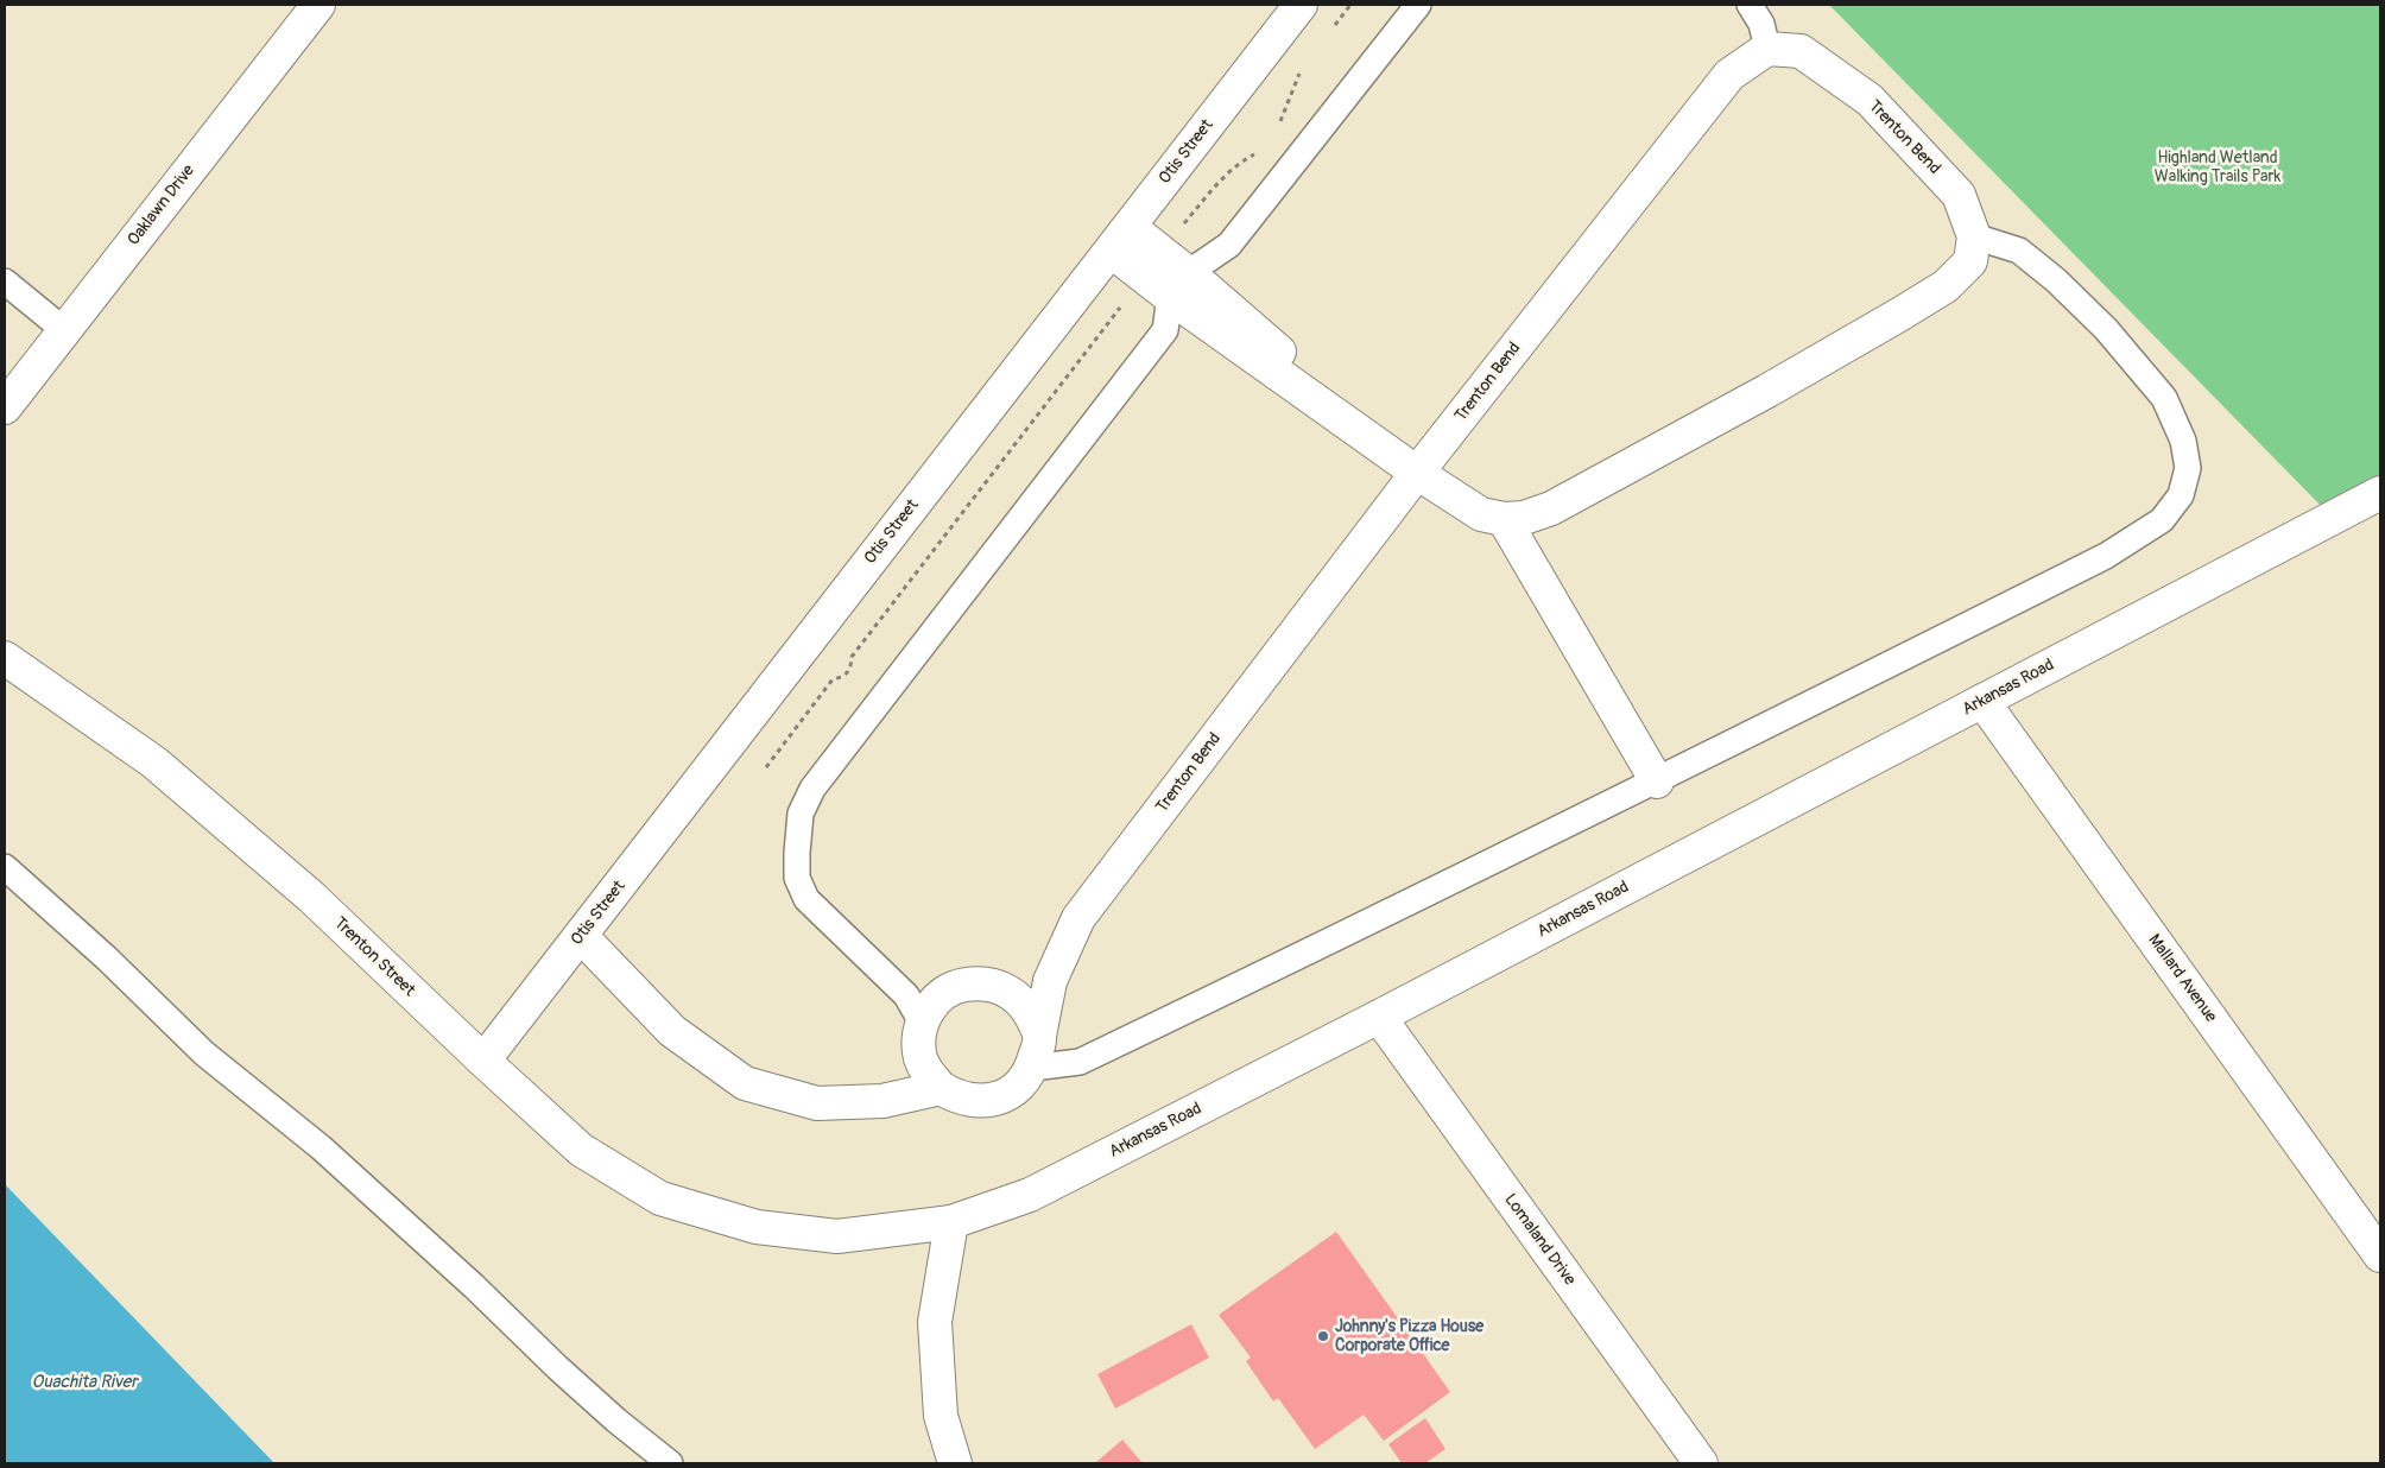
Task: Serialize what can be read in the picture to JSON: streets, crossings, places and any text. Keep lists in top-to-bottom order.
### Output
{
  "streets": {
    "street": [
      "Trenton Bend",
      "Otis Street",
      "Oaklawn Drive",
      "Arkansas Road",
      "Trenton Street",
      "Mallard Avenue",
      "Lomaland Drive"
    ]
  },
  "crossings": [
    ["Otis Street", "Trenton Street"],
    ["Arkansas Road", "Trenton Street"],
    ["Arkansas Road", "Mallard Avenue"],
    ["Arkansas Road", "Lomaland Drive"]
  ],
  "water": ["Ouachita River"],
  "parks": ["Highland Wetland Walking Trails Park"],
  "places": ["Johnny's Pizza House Corporate Office"]
}
